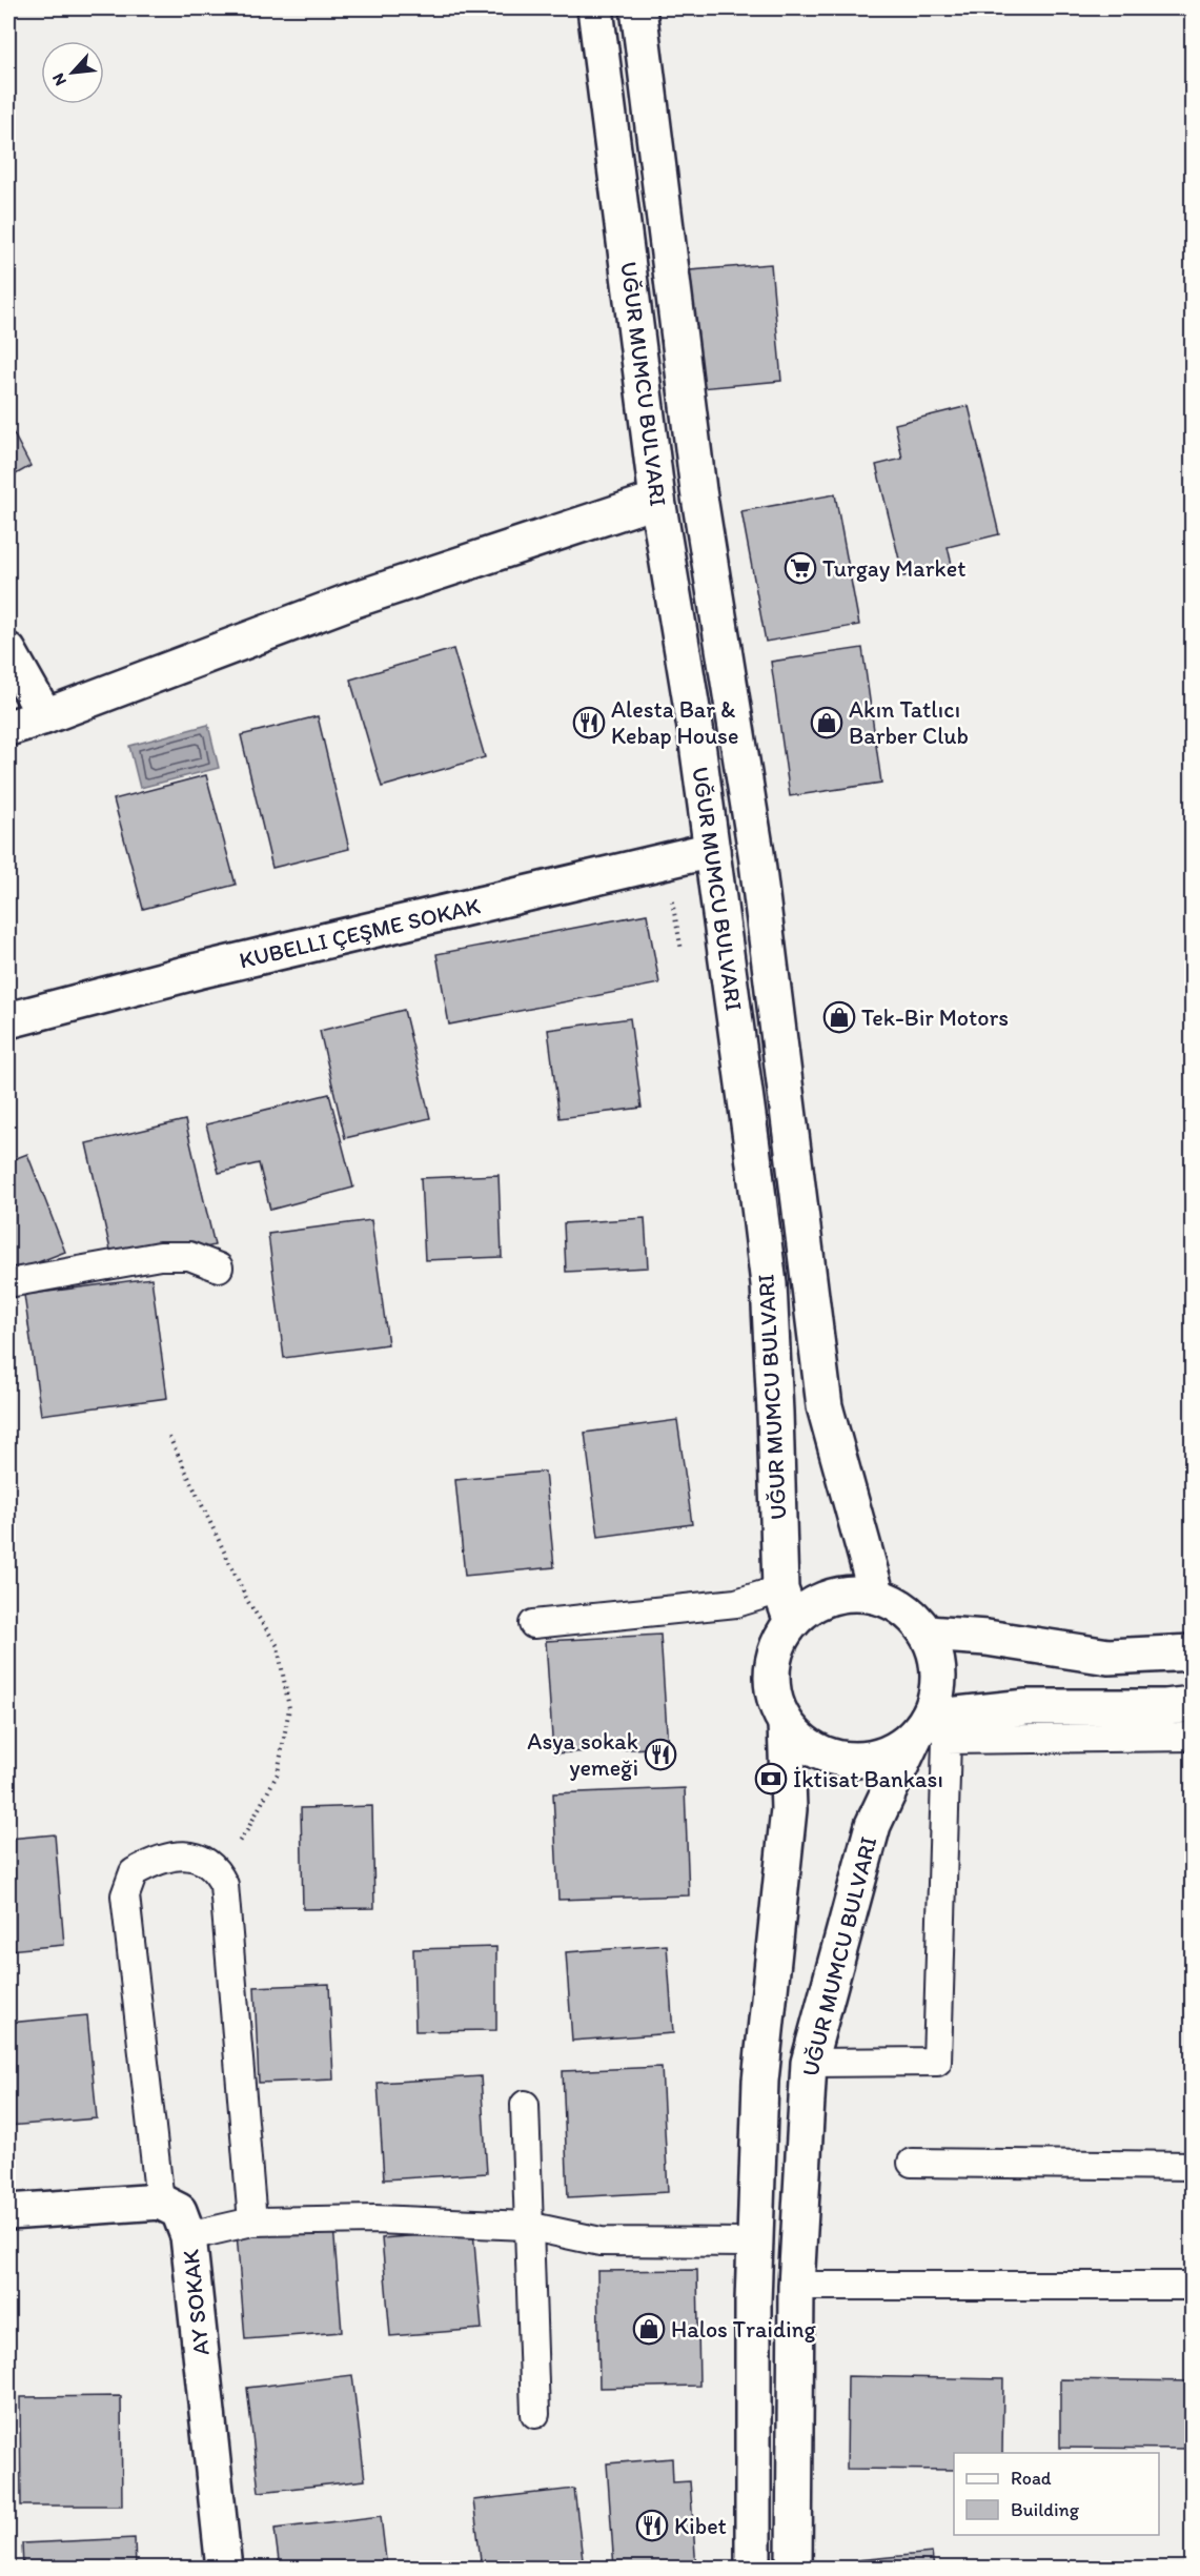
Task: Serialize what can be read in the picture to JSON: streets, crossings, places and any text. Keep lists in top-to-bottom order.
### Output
{
  "streets": {
    "main road": ["KUBELLI ÇEŞME SOKAK", "AY SOKAK"]
  },
  "places": {
    "supermarket": ["Turgay Market"],
    "restaurant": ["Alesta Bar & Kebap House", "Asya sokak yemeği", "Kibet"],
    "shop": ["Akın Tatlıcı Barber Club", "Tek-Bir Motors", "Halos Traiding"],
    "bank": ["İktisat Bankası"]
  },
  "legend": ["Road", "Building"],
  "north": "bottom left"
}
